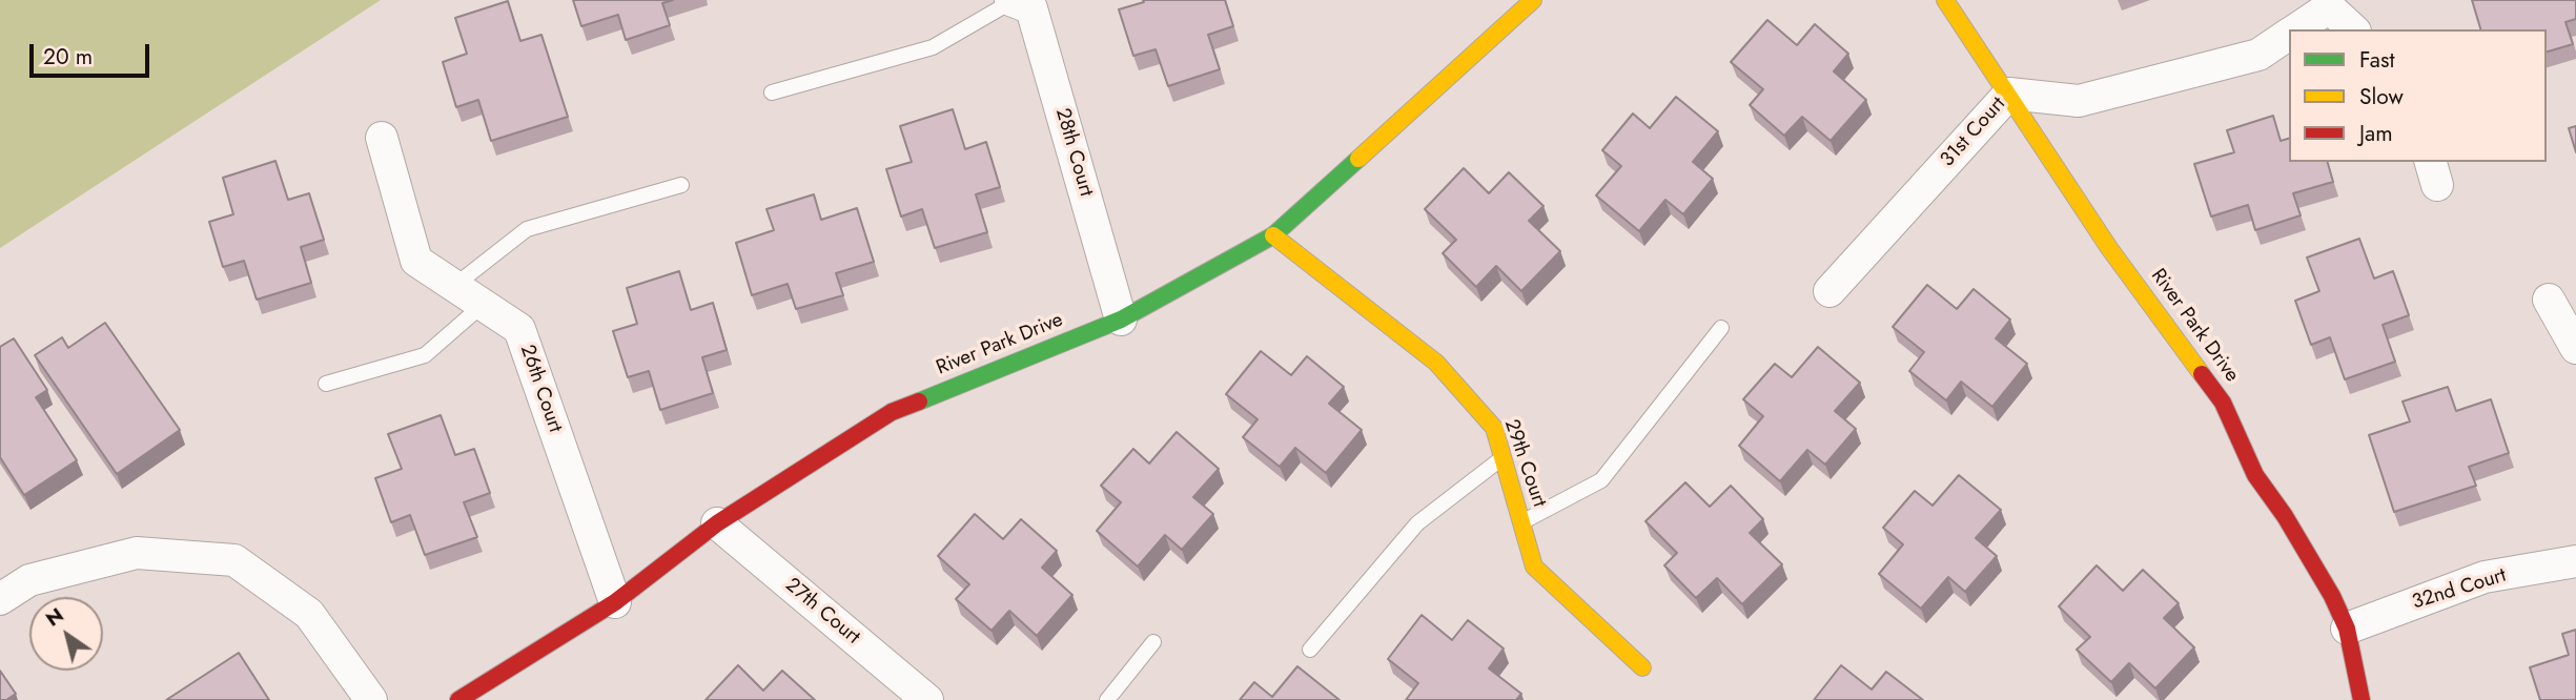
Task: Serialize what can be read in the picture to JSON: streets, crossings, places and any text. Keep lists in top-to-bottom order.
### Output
{
  "streets": {
    "street": [
      "31st Court",
      "28th Court",
      "River Park Drive",
      "26th Court",
      "29th Court",
      "32nd Court",
      "27th Court"
    ]
  },
  "crossings": [
    ["31st Court", "River Park Drive"],
    ["28th Court", "River Park Drive"],
    ["River Park Drive", "26th Court"],
    ["River Park Drive", "29th Court"],
    ["River Park Drive", "32nd Court"],
    ["River Park Drive", "27th Court"]
  ],
  "legend": ["Fast", "Slow", "Jam"],
  "scale_bar": "20 m",
  "north": "top left"
}
